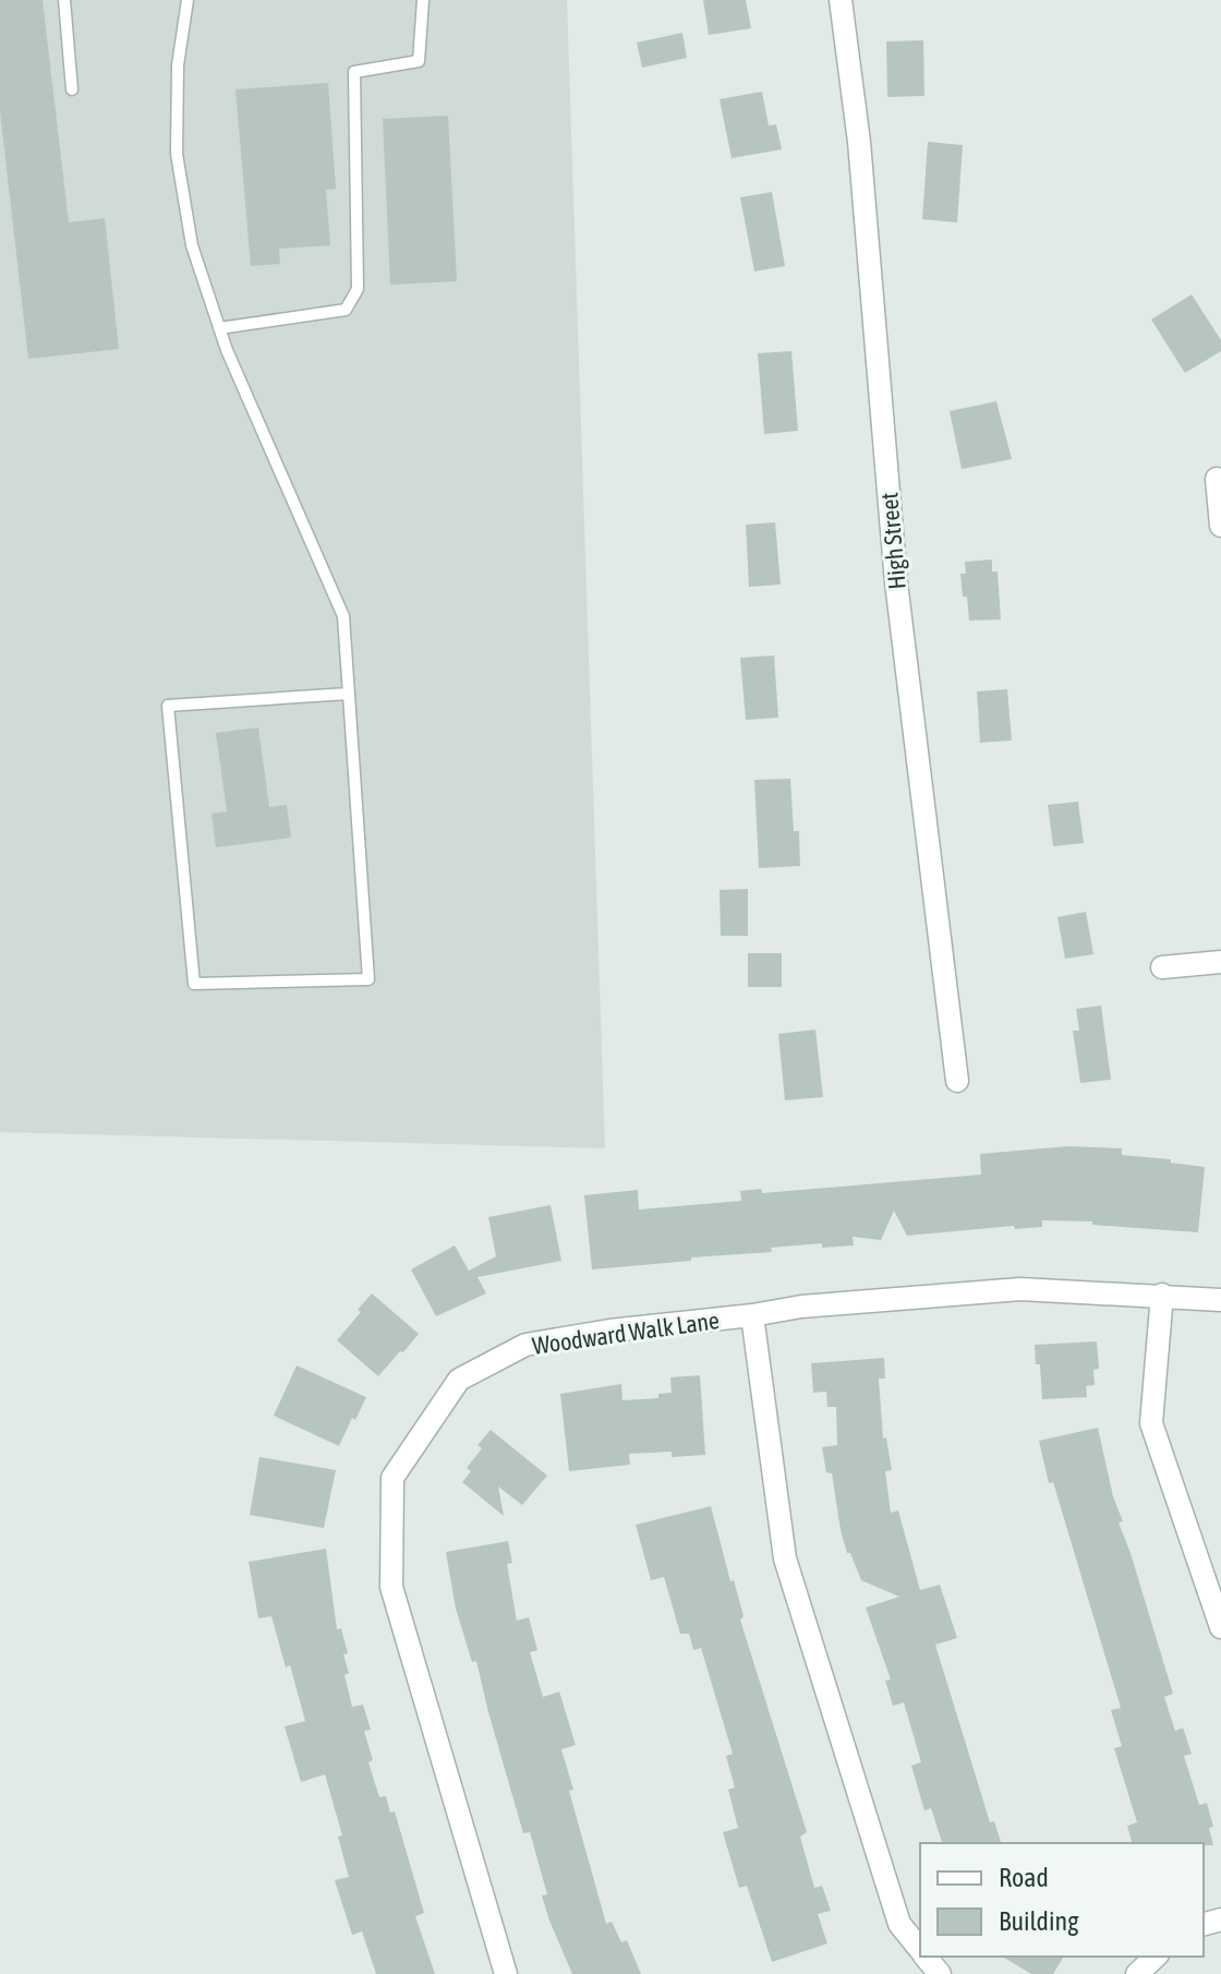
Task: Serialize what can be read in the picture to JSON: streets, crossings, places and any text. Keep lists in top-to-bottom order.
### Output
{
  "streets": {
    "street": ["High Street", "Woodward Walk Lane"]
  },
  "legend": ["Road", "Building"]
}
